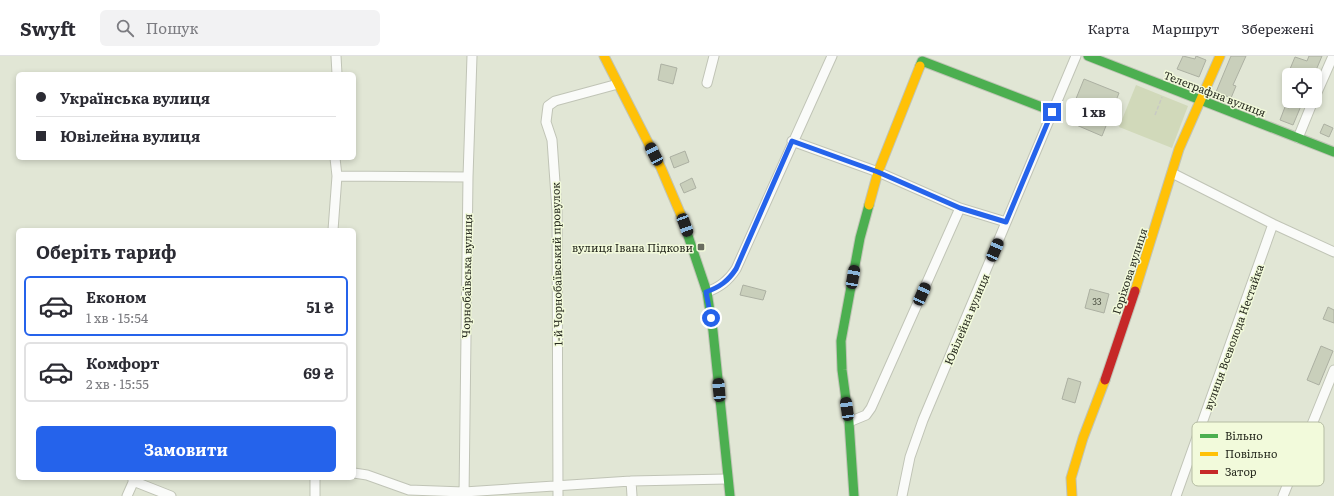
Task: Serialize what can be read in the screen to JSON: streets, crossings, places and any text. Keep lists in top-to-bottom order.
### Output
{
  "streets": {
    "street": [
      "Телеграфна вулиця",
      "1-й Чорнобаївський провулок",
      "Горіхова вулиця",
      "Чорнобаївська вулиця",
      "Ювілейна вулиця",
      "вулиця Всеволода Нестайка"
    ]
  },
  "crossings": [
    ["Телеграфна вулиця", "Горіхова вулиця"]
  ],
  "places": {
    "transit": ["вулиця Івана Підкови"]
  },
  "house_numbers": ["33"],
  "legend": ["Вільно", "Повільно", "Затор"],
  "page": {
    "header": "Swyft",
    "search": "Пошук",
    "nav": ["Карта", "Маршрут", "Збережені"],
    "banner": ["Українська вулиця", "Ювілейна вулиця"],
    "bubble": "1 хв",
    "heading": "Оберіть тариф",
    "list": [
      {
        "name": "Економ",
        "note": "1 хв · 15:54",
        "value": "51 ₴"
      },
      {
        "name": "Комфорт",
        "note": "2 хв · 15:55",
        "value": "69 ₴"
      }
    ],
    "buttons": "Замовити"
  }
}
